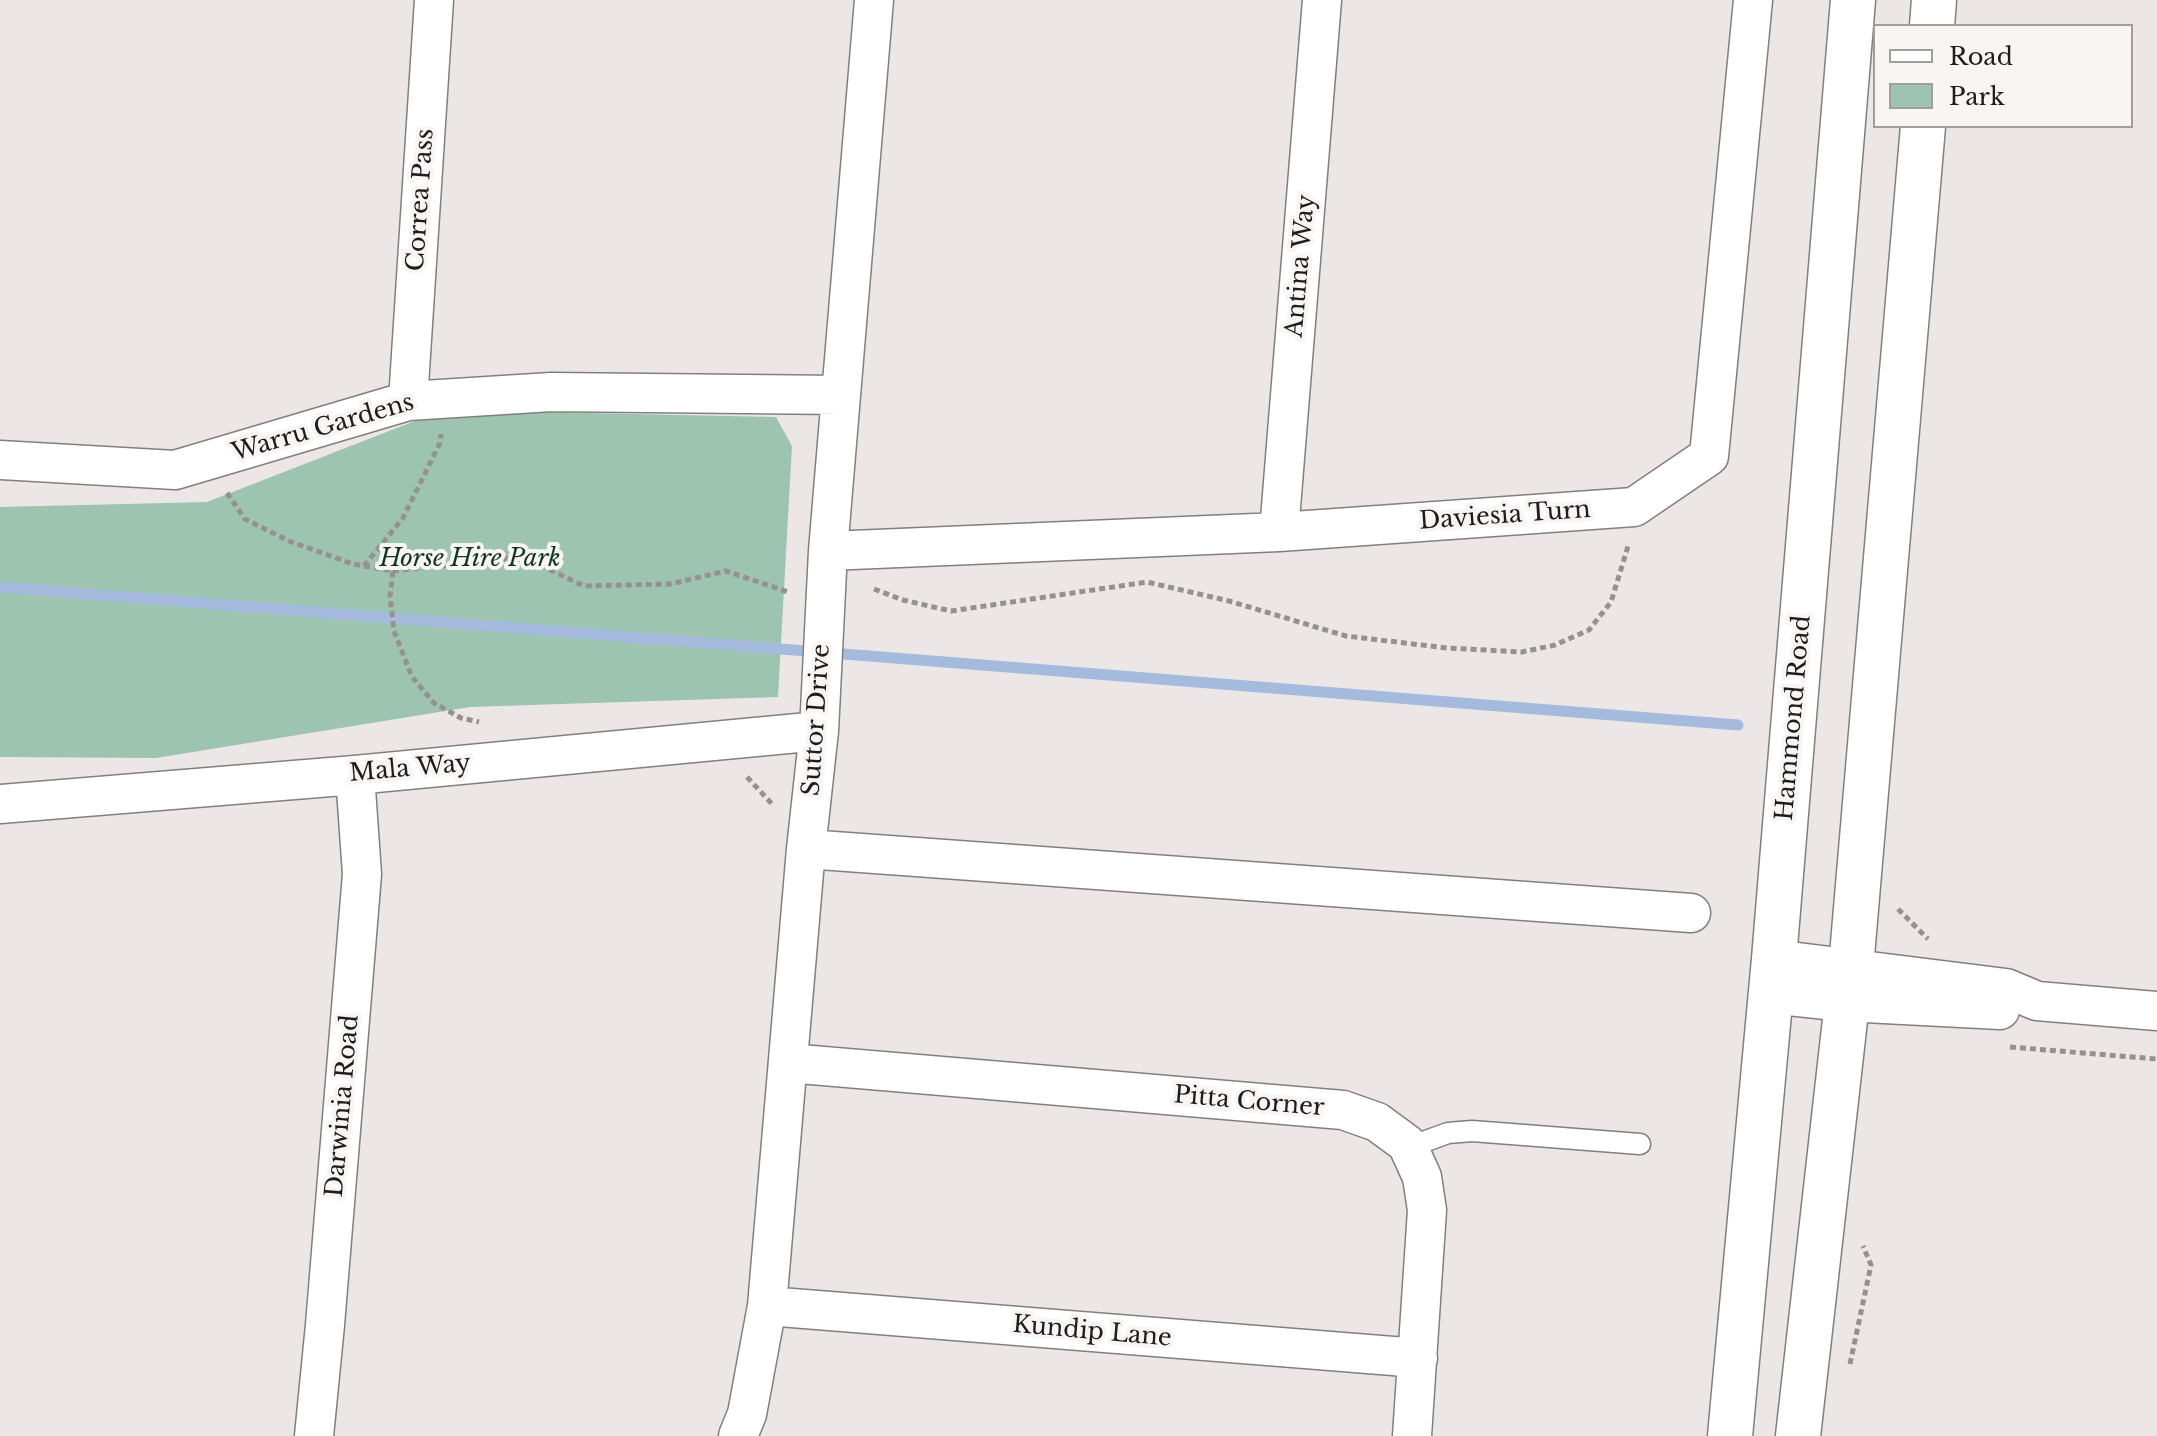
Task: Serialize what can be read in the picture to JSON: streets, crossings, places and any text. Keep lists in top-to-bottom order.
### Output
{
  "streets": {
    "main road": ["Hammond Road"],
    "street": [
      "Correa Pass",
      "Antina Way",
      "Warru Gardens",
      "Daviesia Turn",
      "Suttor Drive",
      "Mala Way",
      "Pitta Corner",
      "Darwinia Road",
      "Kundip Lane"
    ]
  },
  "crossings": [
    ["Correa Pass", "Warru Gardens"],
    ["Antina Way", "Daviesia Turn"],
    ["Warru Gardens", "Suttor Drive"],
    ["Daviesia Turn", "Suttor Drive"],
    ["Suttor Drive", "Mala Way"],
    ["Suttor Drive", "Pitta Corner"],
    ["Suttor Drive", "Kundip Lane"],
    ["Mala Way", "Darwinia Road"],
    ["Pitta Corner", "Kundip Lane"]
  ],
  "parks": ["Horse Hire Park"],
  "legend": ["Road", "Park"]
}
